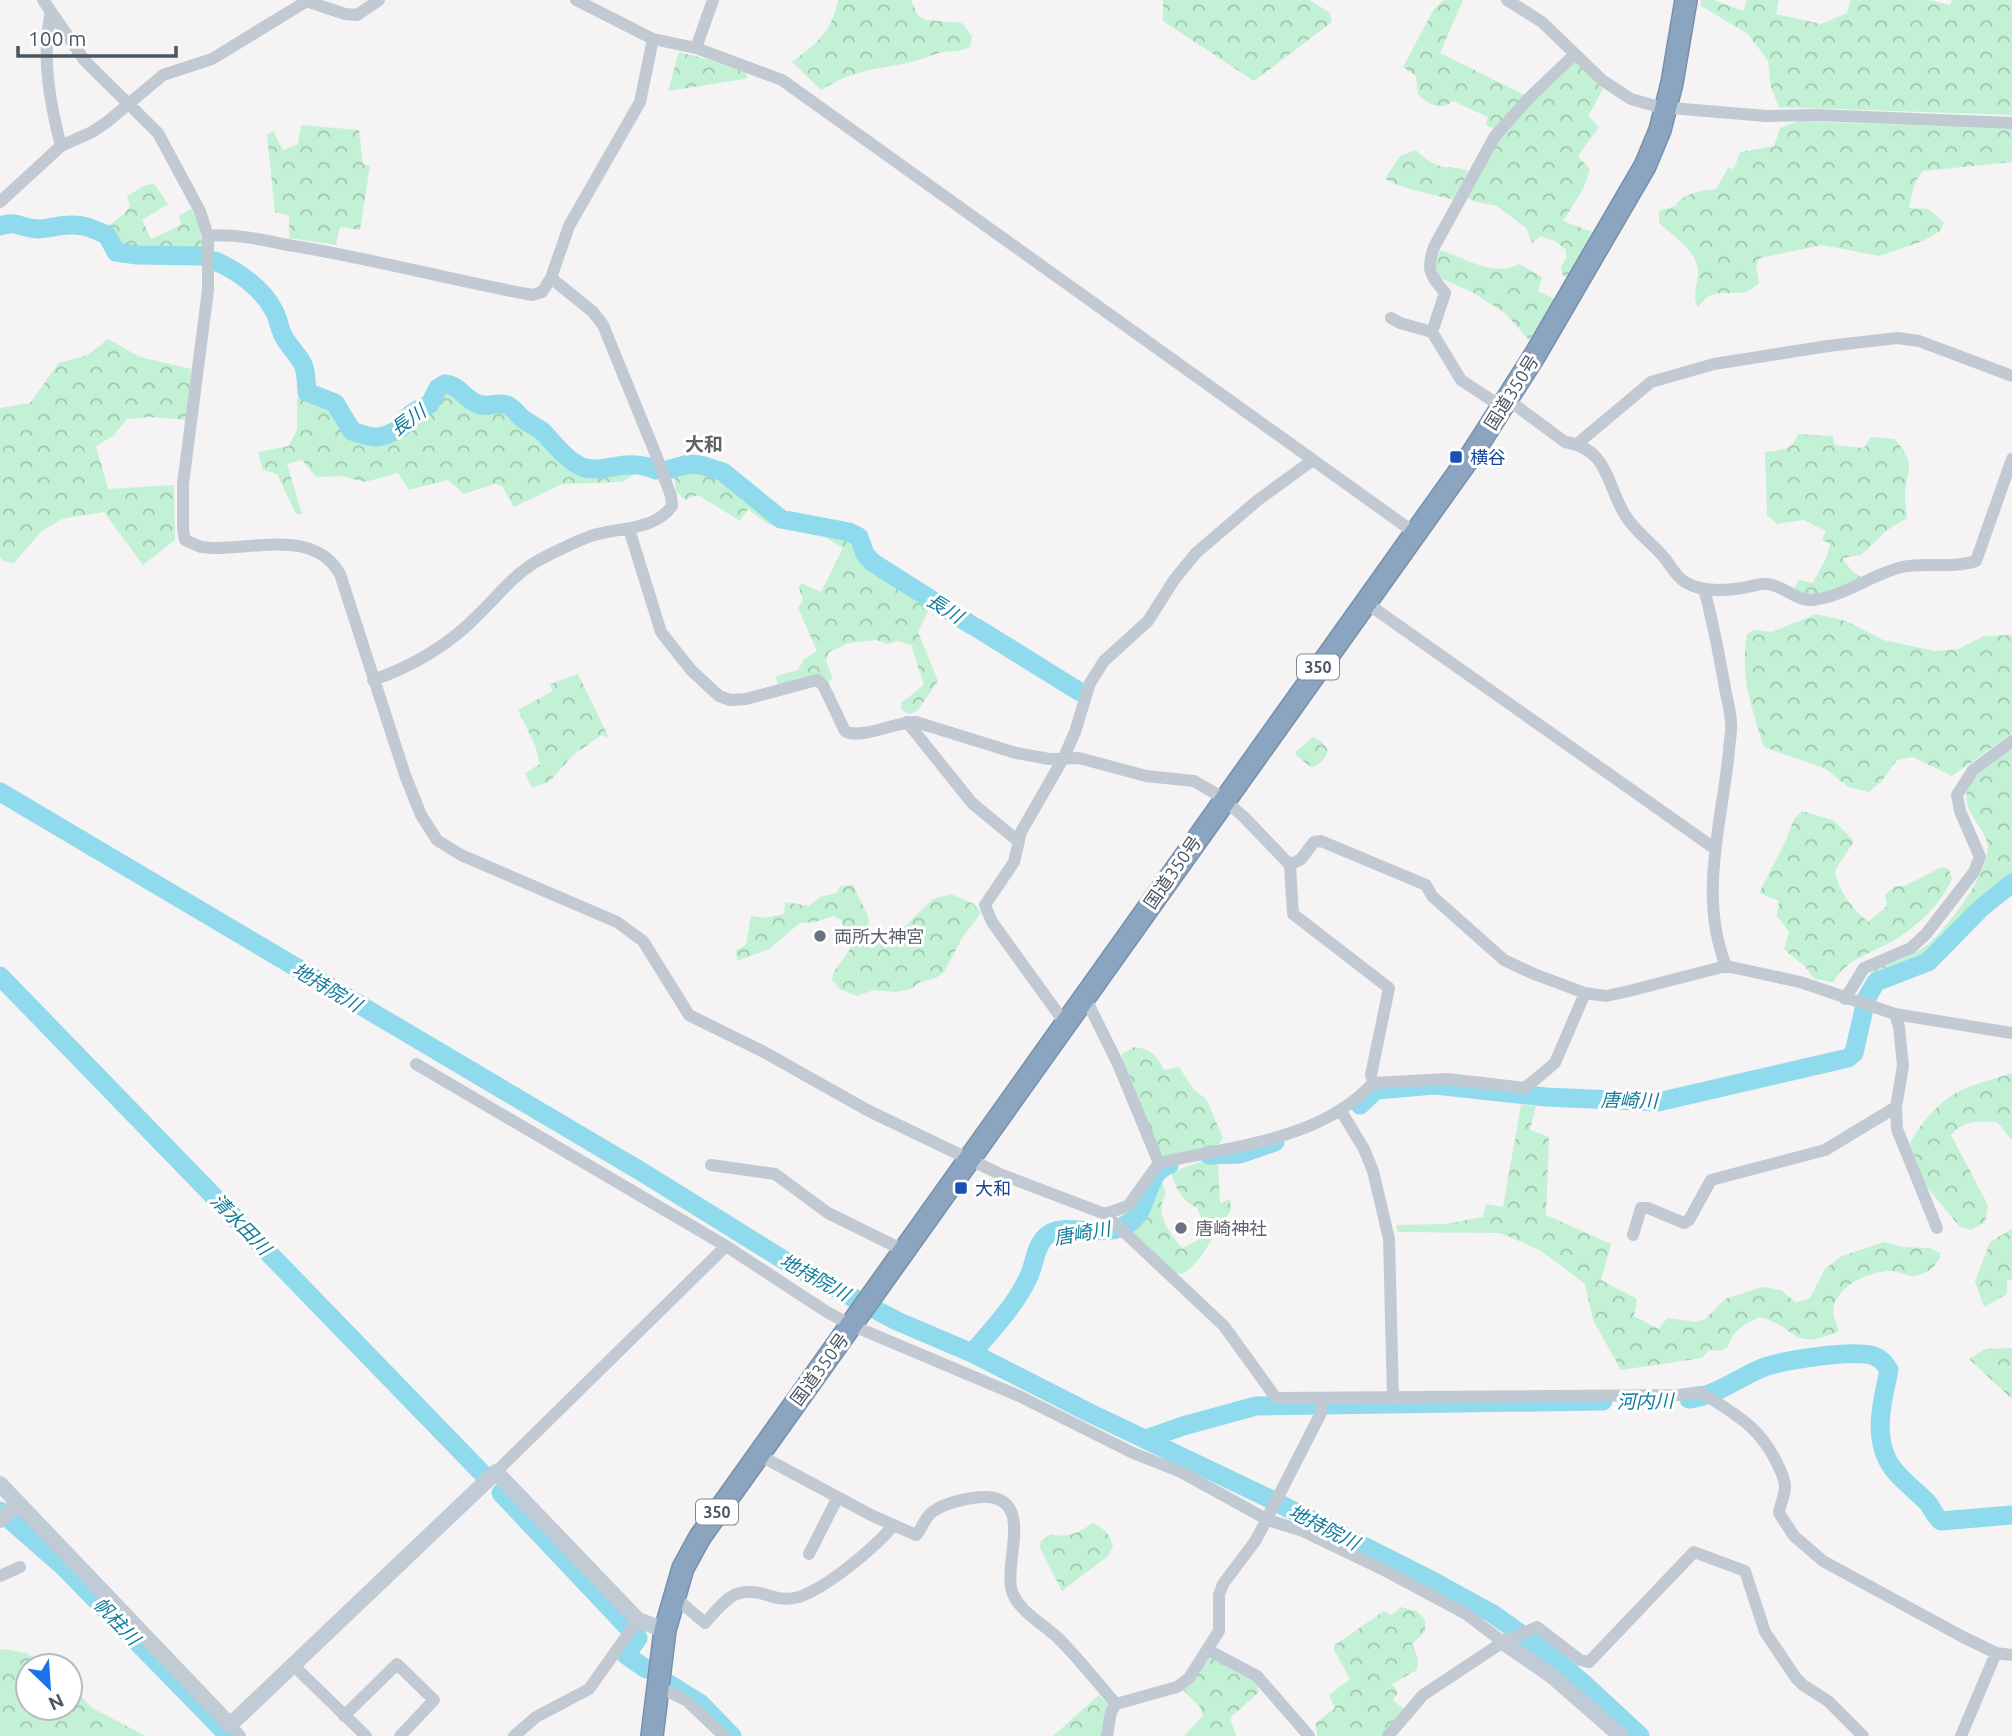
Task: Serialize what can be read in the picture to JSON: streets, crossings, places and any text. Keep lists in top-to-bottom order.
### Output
{
  "streets": {
    "highway": ["国道350号", "350"]
  },
  "districts": ["大和"],
  "water": [
    "長川",
    "地持院川",
    "唐崎川",
    "清水田川",
    "河内川",
    "帆柱川"
  ],
  "places": {
    "transit": ["横谷", "大和"],
    "other": ["両所大神宮", "唐崎神社"]
  },
  "scale_bar": "100 m",
  "north": "bottom right"
}
